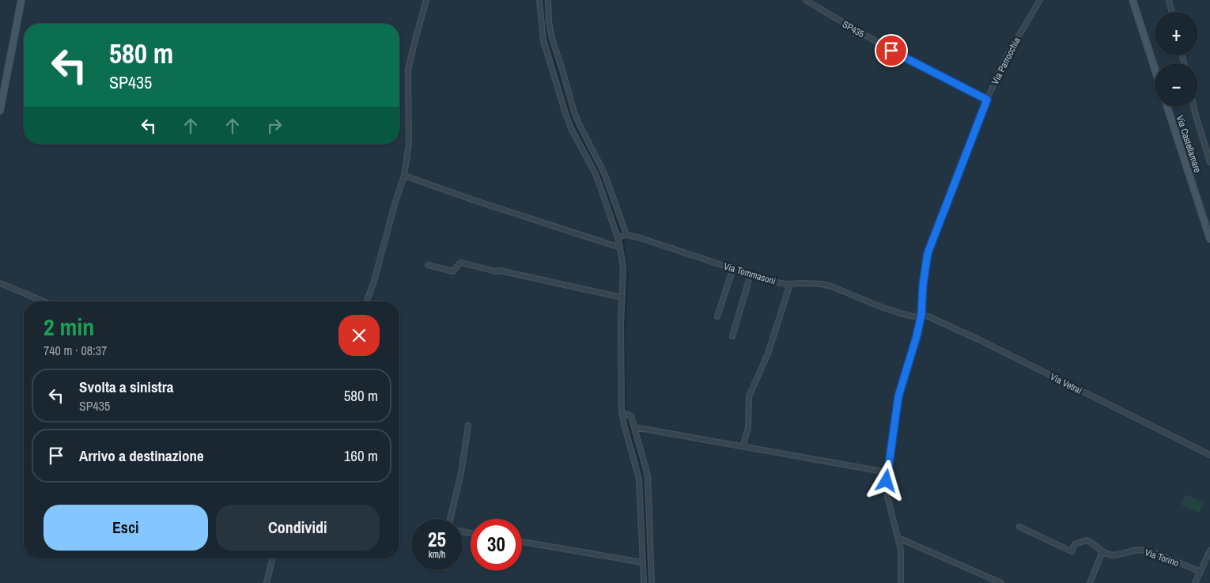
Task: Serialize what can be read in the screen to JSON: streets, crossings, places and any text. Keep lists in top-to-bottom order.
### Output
{
  "streets": {
    "main road": ["Via Castellamare"],
    "street": [
      "SP435",
      "Via Parrocchia",
      "Via Tommasoni",
      "Via Vetrai",
      "Via Torino"
    ]
  },
  "crossings": [
    ["SP435", "Via Parrocchia"],
    ["Via Parrocchia", "Via Tommasoni"],
    ["Via Parrocchia", "Via Vetrai"],
    ["Via Tommasoni", "Via Vetrai"]
  ],
  "page": {
    "map_buttons": ["+", "−"],
    "turn": ["580 m", "SP435"],
    "heading": ["2 min", "740 m · 08:37"],
    "list": [
      {
        "name": "Svolta a sinistra",
        "note": "SP435",
        "value": "580 m"
      },
      {
        "name": "Arrivo a destinazione",
        "value": "160 m"
      }
    ],
    "buttons": ["Esci", "Condividi"],
    "speed": "25 km/h",
    "limit": "30"
  }
}
